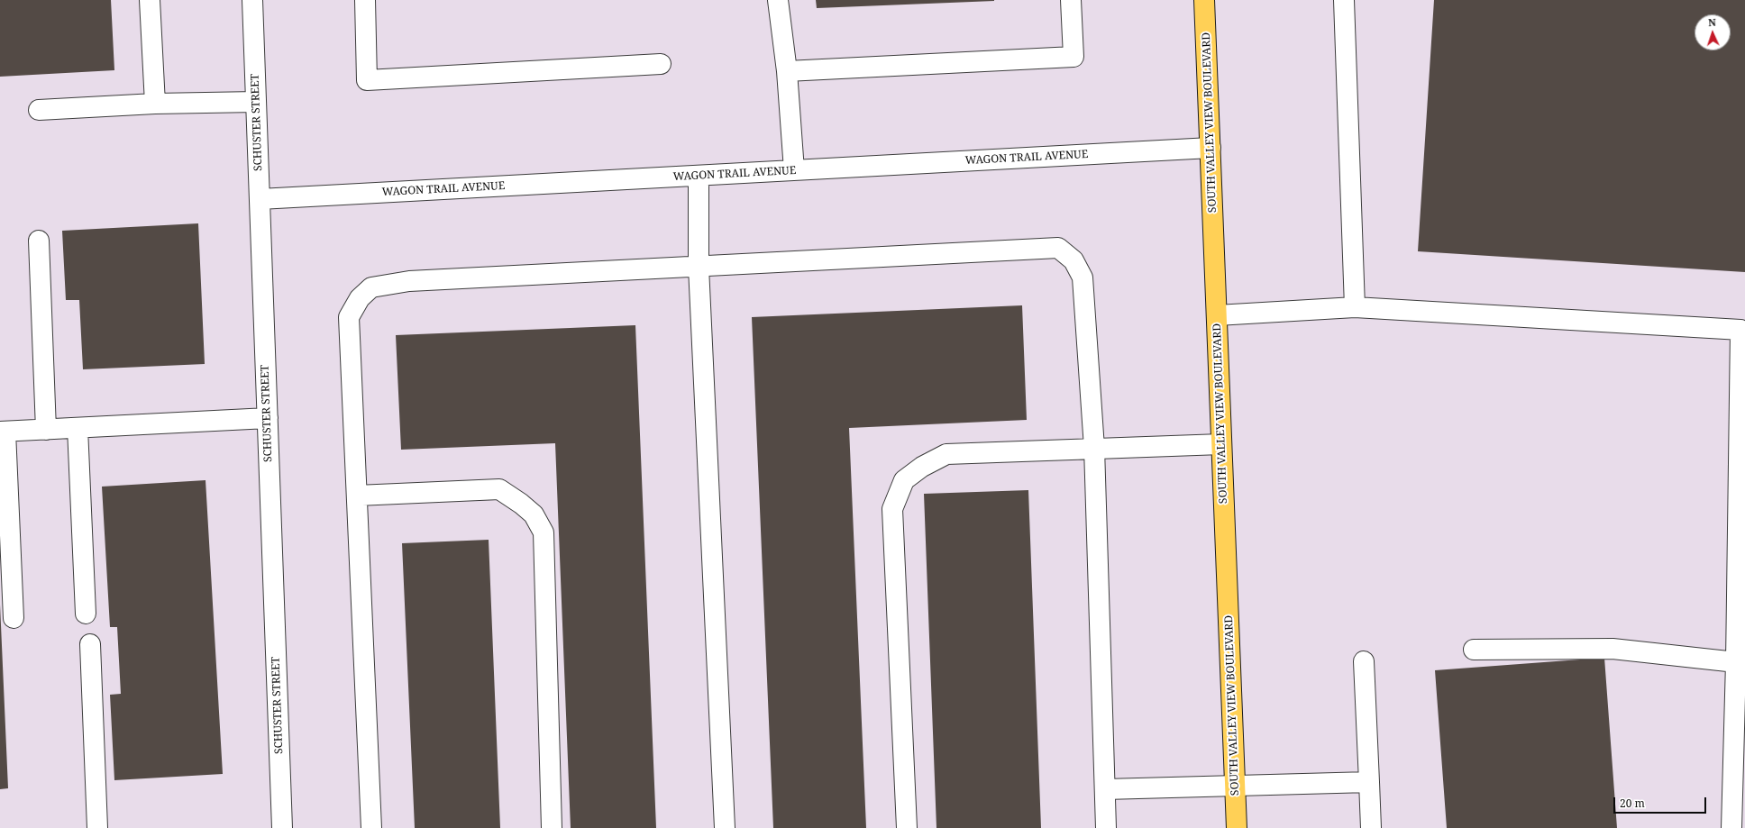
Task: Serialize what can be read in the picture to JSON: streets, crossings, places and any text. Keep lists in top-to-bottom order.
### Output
{
  "streets": {
    "main road": ["SOUTH VALLEY VIEW BOULEVARD"],
    "street": ["SCHUSTER STREET", "WAGON TRAIL AVENUE"]
  },
  "crossings": [
    ["SCHUSTER STREET", "WAGON TRAIL AVENUE"],
    ["SOUTH VALLEY VIEW BOULEVARD", "WAGON TRAIL AVENUE"]
  ],
  "scale_bar": "20 m",
  "north": "top"
}
